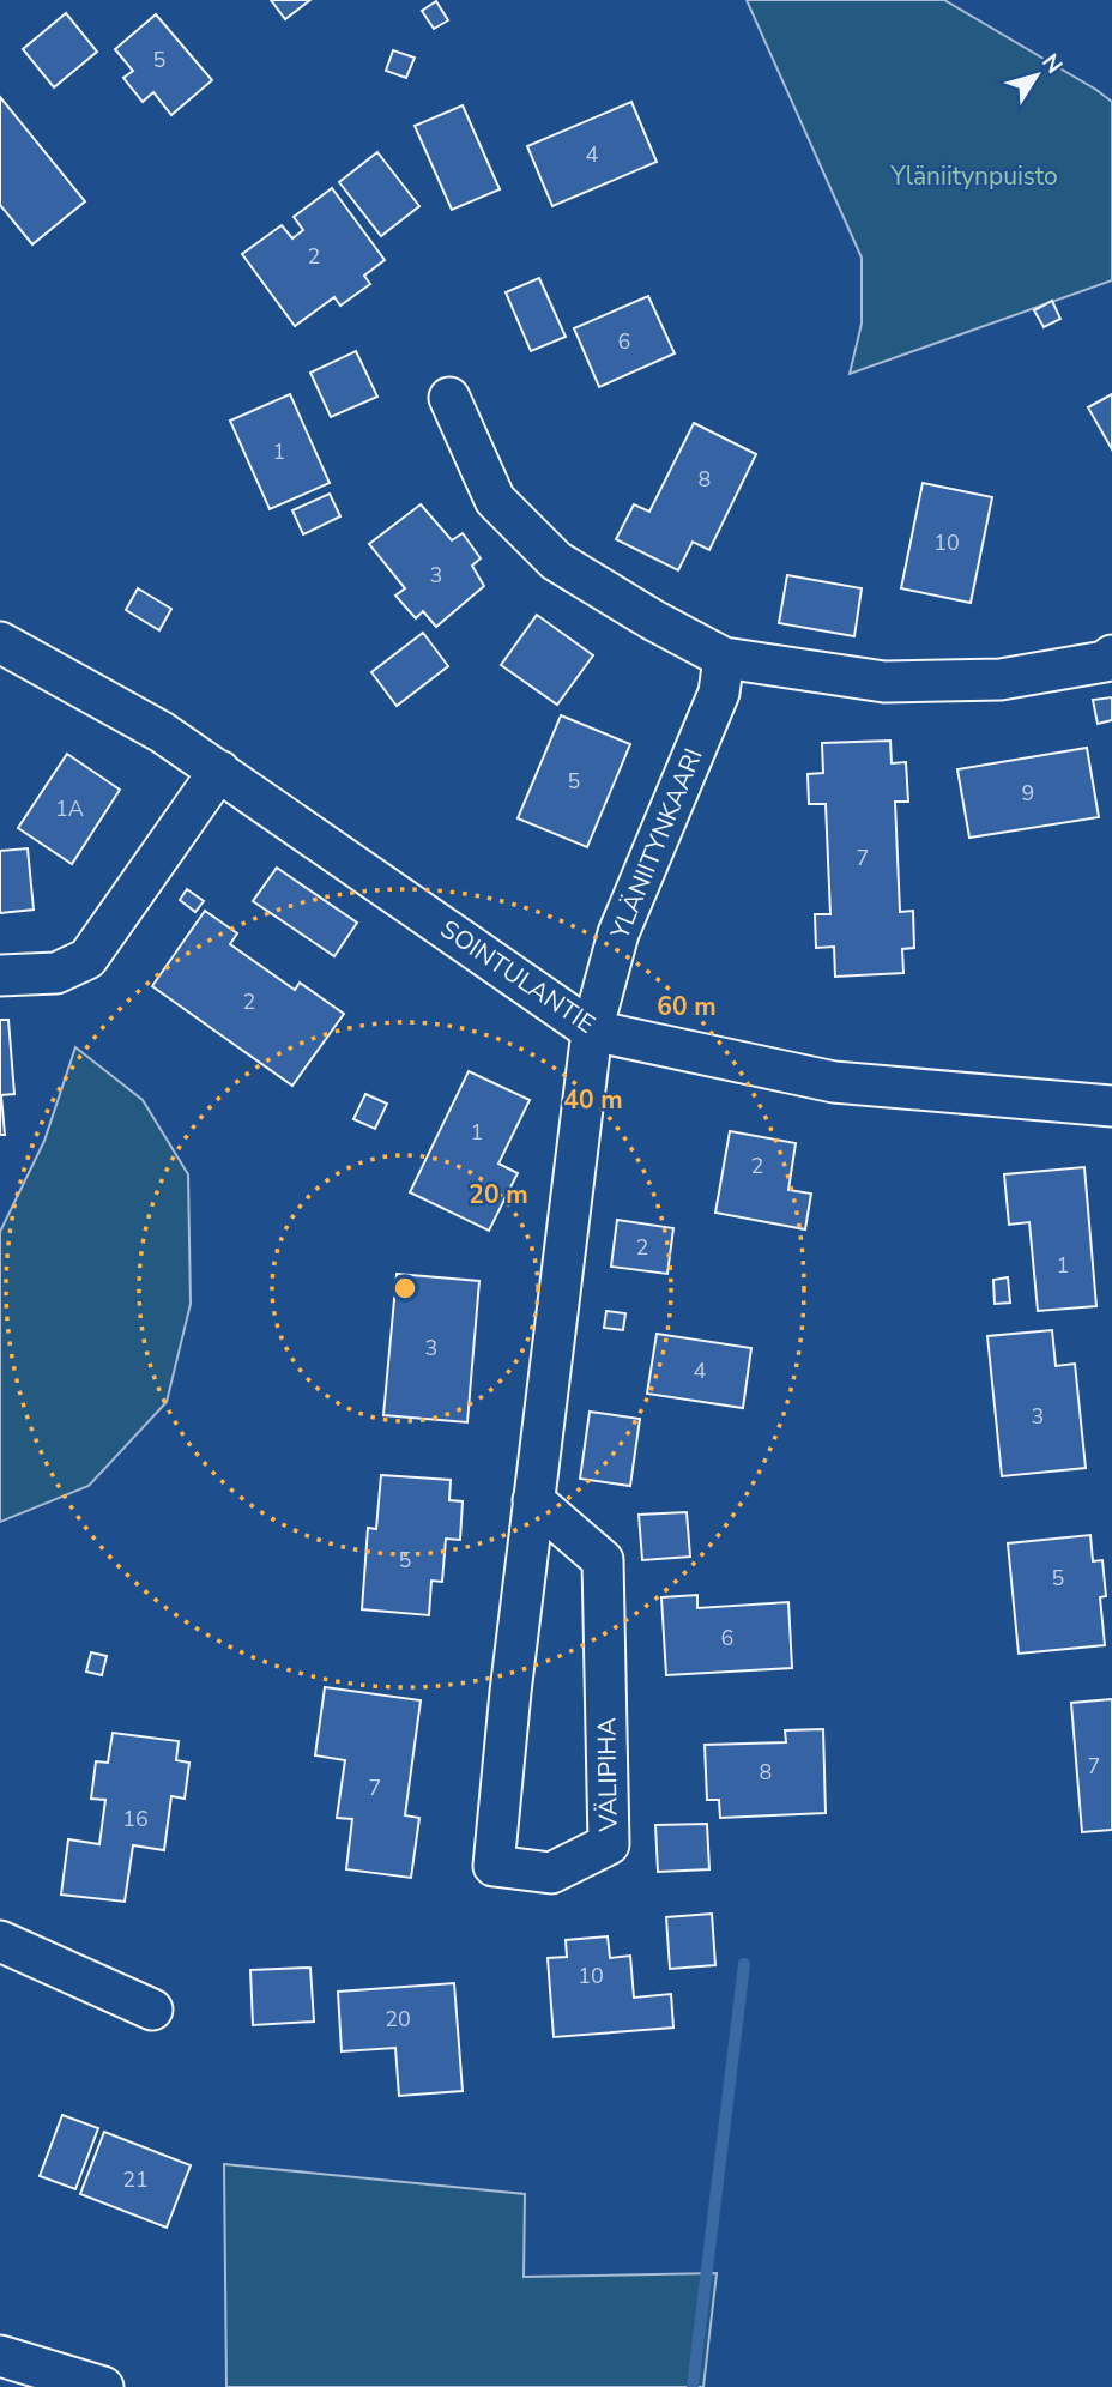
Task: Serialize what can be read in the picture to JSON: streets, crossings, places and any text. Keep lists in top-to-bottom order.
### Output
{
  "streets": {
    "street": ["YLÄNIITYNKAARI", "SOINTULANTIE", "VÄLIPIHA"]
  },
  "crossings": [
    ["YLÄNIITYNKAARI", "SOINTULANTIE"],
    ["YLÄNIITYNKAARI", "VÄLIPIHA"],
    ["SOINTULANTIE", "VÄLIPIHA"]
  ],
  "parks": ["Yläniitynpuisto"],
  "house_numbers": [
    "5",
    "4",
    "2",
    "6",
    "1",
    "8",
    "10",
    "3",
    "5",
    "9",
    "1A",
    "7",
    "2",
    "1",
    "2",
    "2",
    "1",
    "3",
    "4",
    "3",
    "5",
    "5",
    "6",
    "7",
    "8",
    "7",
    "16",
    "10",
    "20",
    "21"
  ],
  "north": "top right",
  "rings": ["60 m", "40 m", "20 m"]
}
